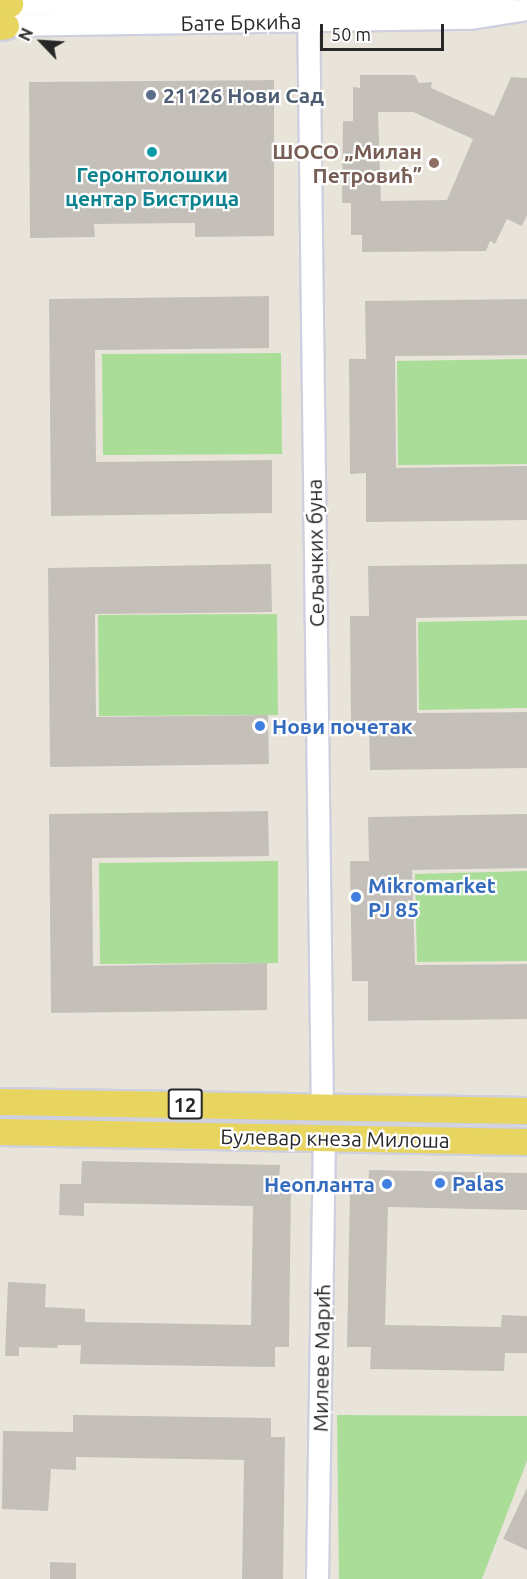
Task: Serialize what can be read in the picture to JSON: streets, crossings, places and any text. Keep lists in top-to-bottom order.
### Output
{
  "streets": {
    "main road": ["12", "Булевар кнеза Милоша"],
    "street": ["Бате Бркића", "Сељачких буна", "Милеве Марић"]
  },
  "crossings": [
    ["Бате Бркића", "Сељачких буна"],
    ["Сељачких буна", "Булевар кнеза Милоша"],
    ["12", "Булевар кнеза Милоша"],
    ["Булевар кнеза Милоша", "Милеве Марић"]
  ],
  "places": [
    "21126 Нови Сад",
    "Геронтолошки центар Бистрица",
    "ШОСО „Милан Петровић”",
    "Нови почетак",
    "Mikromarket PJ 85",
    "Palas",
    "Неопланта"
  ],
  "scale_bar": "50 m",
  "north": "top left"
}
